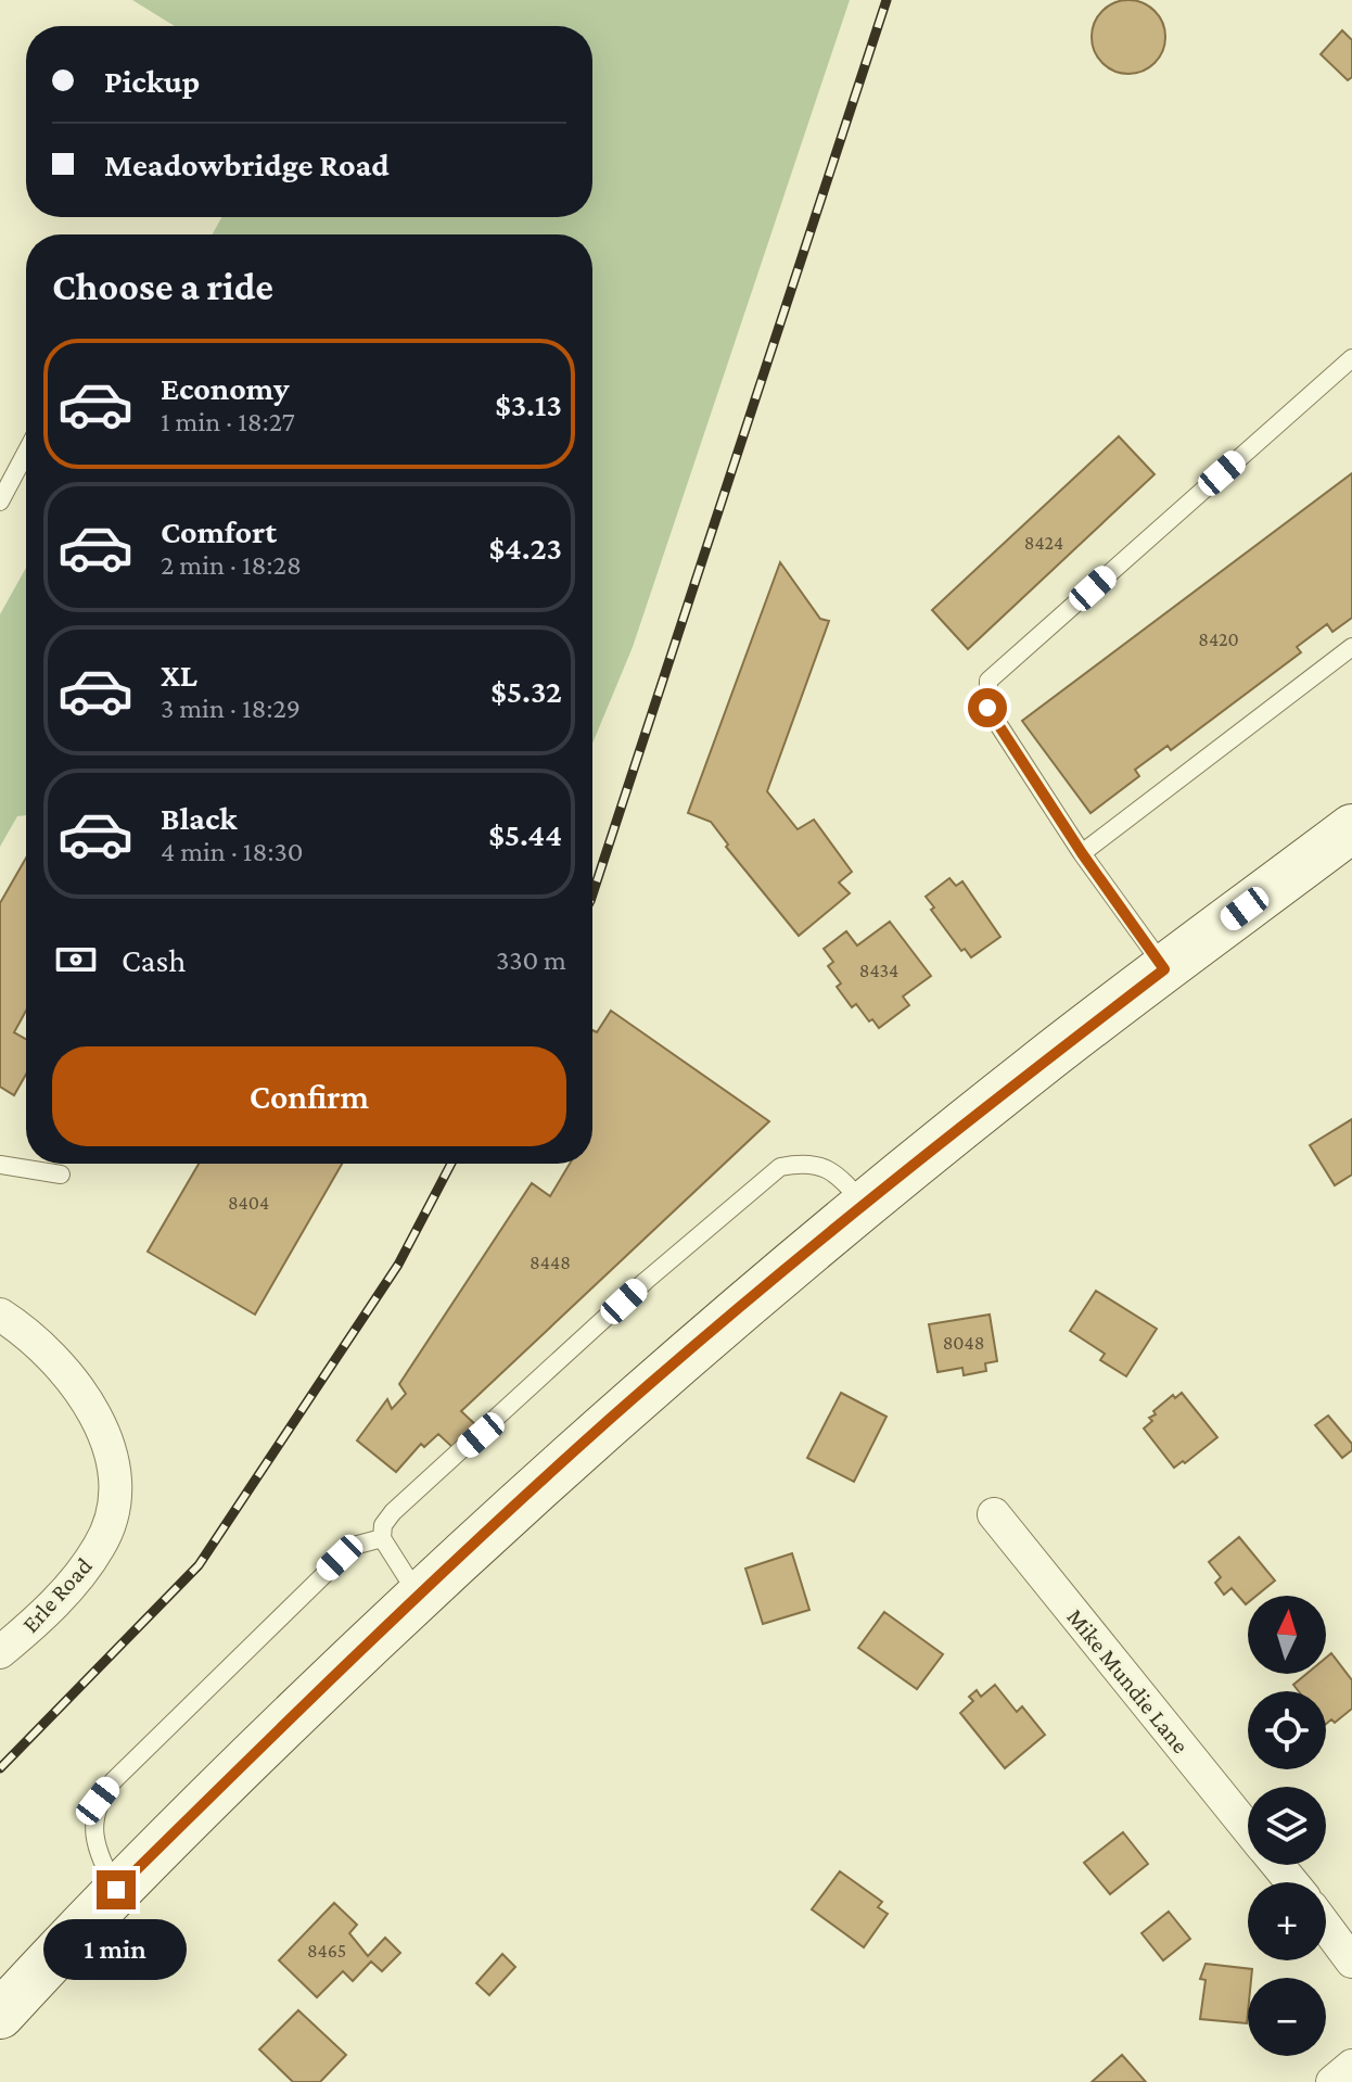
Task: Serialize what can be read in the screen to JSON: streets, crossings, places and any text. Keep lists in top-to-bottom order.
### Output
{
  "streets": {
    "street": ["Erle Road", "Mike Mundie Lane"]
  },
  "house_numbers": [
    "8424",
    "8420",
    "8434",
    "8404",
    "8448",
    "8048",
    "8465"
  ],
  "north": "top",
  "page": {
    "banner": ["Pickup", "Meadowbridge Road"],
    "heading": "Choose a ride",
    "list": [
      {
        "name": "Economy",
        "note": "1 min · 18:27",
        "value": "$3.13"
      },
      {
        "name": "Comfort",
        "note": "2 min · 18:28",
        "value": "$4.23"
      },
      {
        "name": "XL",
        "note": "3 min · 18:29",
        "value": "$5.32"
      },
      {
        "name": "Black",
        "note": "4 min · 18:30",
        "value": "$5.44"
      }
    ],
    "pay": ["Cash", "330 m"],
    "buttons": "Confirm",
    "map_buttons": ["+", "−"],
    "bubble": "1 min"
  }
}
